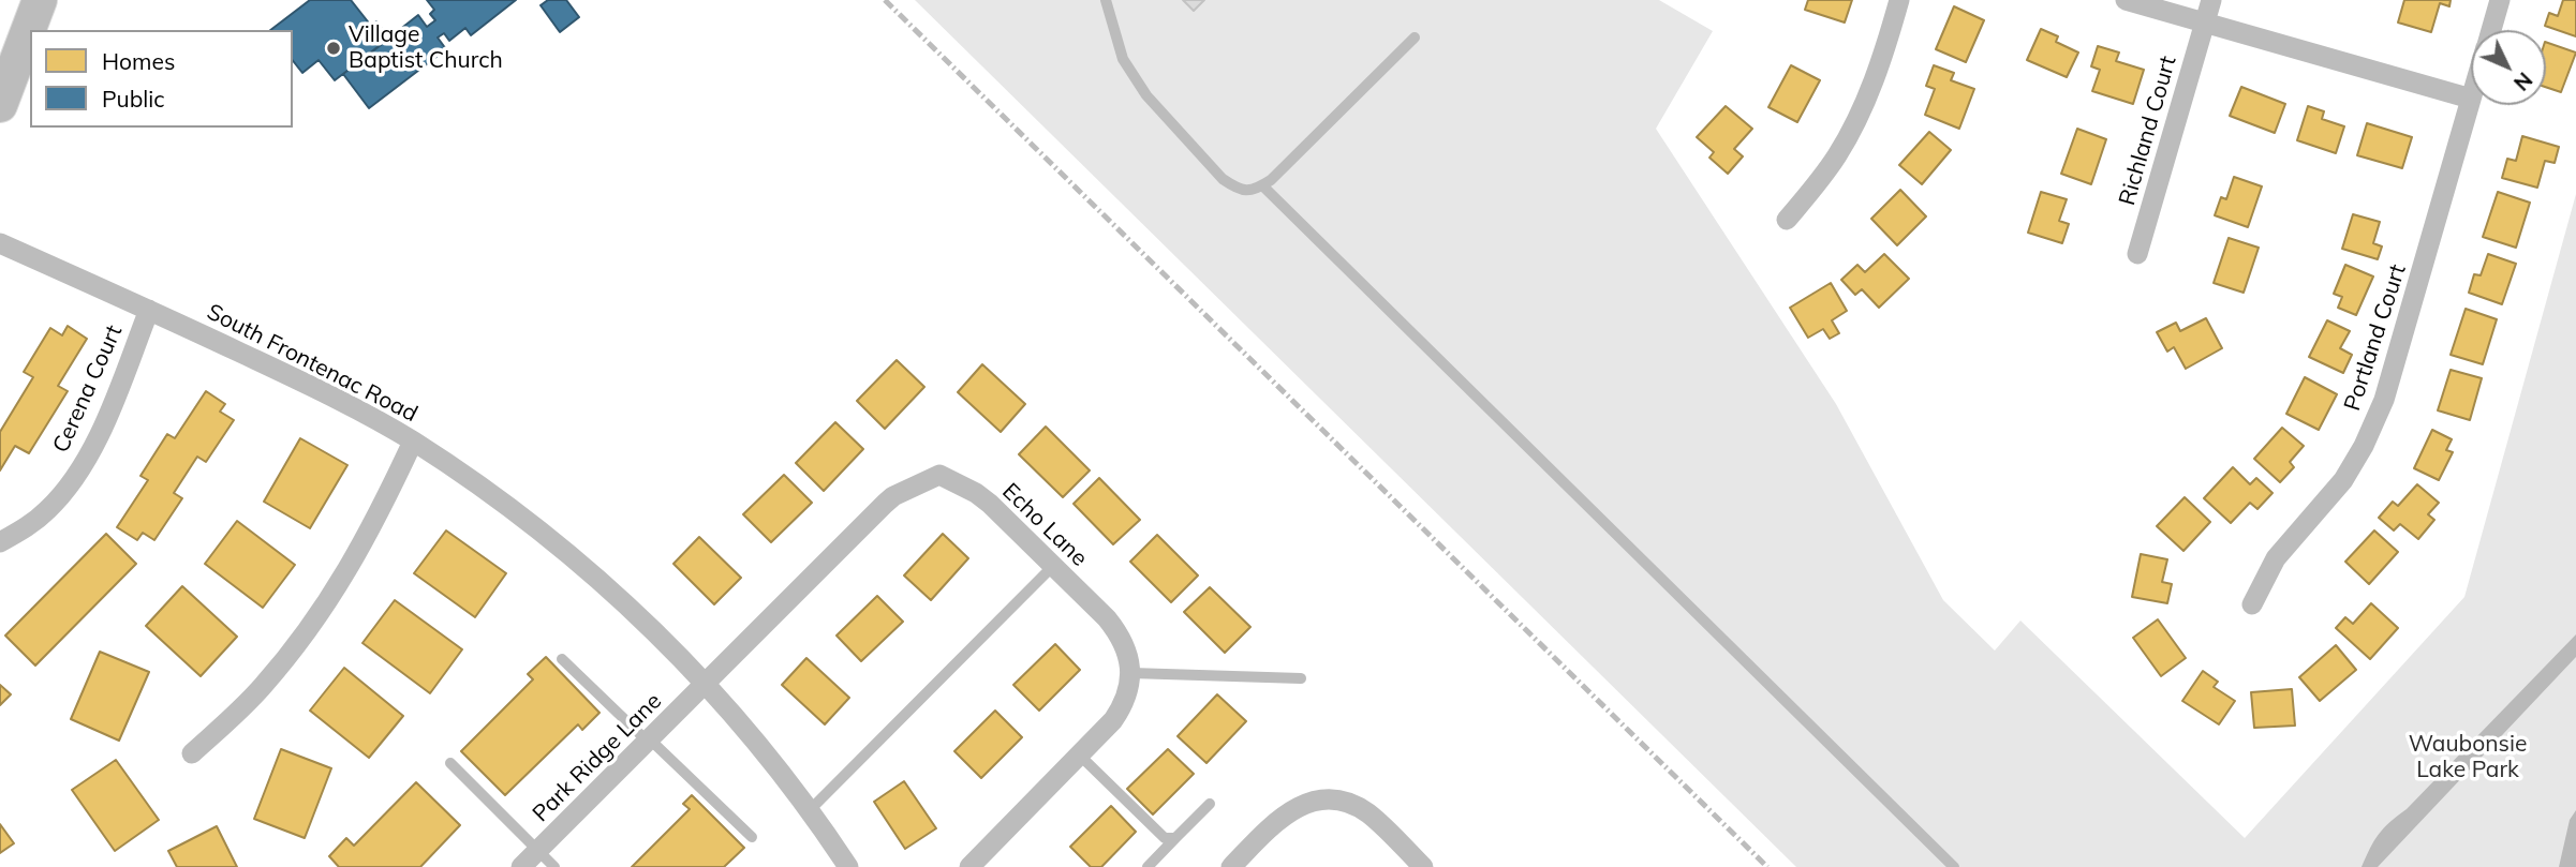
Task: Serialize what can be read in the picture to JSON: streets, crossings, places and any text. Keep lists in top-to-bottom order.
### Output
{
  "streets": {
    "street": [
      "Richland Court",
      "Portland Court",
      "South Frontenac Road",
      "Cerena Court",
      "Echo Lane",
      "Park Ridge Lane"
    ]
  },
  "crossings": [
    ["South Frontenac Road", "Cerena Court"],
    ["South Frontenac Road", "Echo Lane"],
    ["South Frontenac Road", "Park Ridge Lane"],
    ["Echo Lane", "Park Ridge Lane"]
  ],
  "parks": ["Waubonsie Lake Park"],
  "places": ["Village Baptist Church"],
  "legend": ["Homes", "Public"],
  "north": "bottom right"
}
